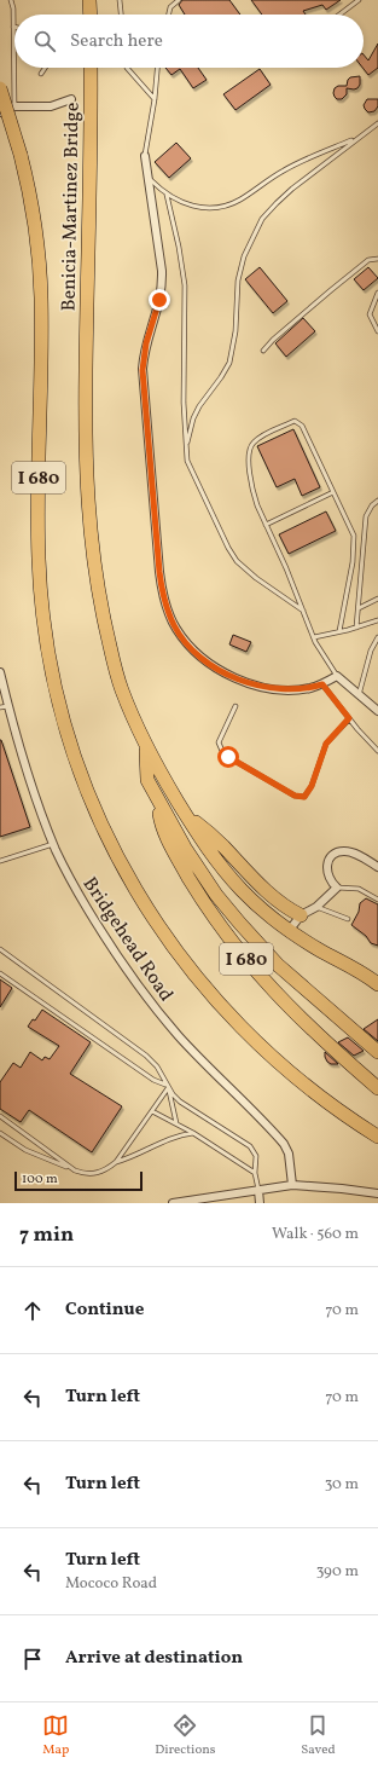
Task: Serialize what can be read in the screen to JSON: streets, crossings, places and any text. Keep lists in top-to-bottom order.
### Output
{
  "streets": {
    "highway": ["Benicia-Martinez Bridge", "I 680"],
    "street": ["Bridgehead Road"]
  },
  "crossings": [
    ["Benicia-Martinez Bridge", "I 680"]
  ],
  "scale_bar": "100 m",
  "page": {
    "search": "Search here",
    "scale": "100 m",
    "heading": ["7 min", "Walk · 560 m"],
    "list": [
      ["Continue", "70 m"],
      ["Turn left", "70 m"],
      ["Turn left", "30 m"],
      ["Turn left", "Mococo Road", "390 m"],
      "Arrive at destination"
    ],
    "nav": ["Map", "Directions", "Saved"]
  }
}
